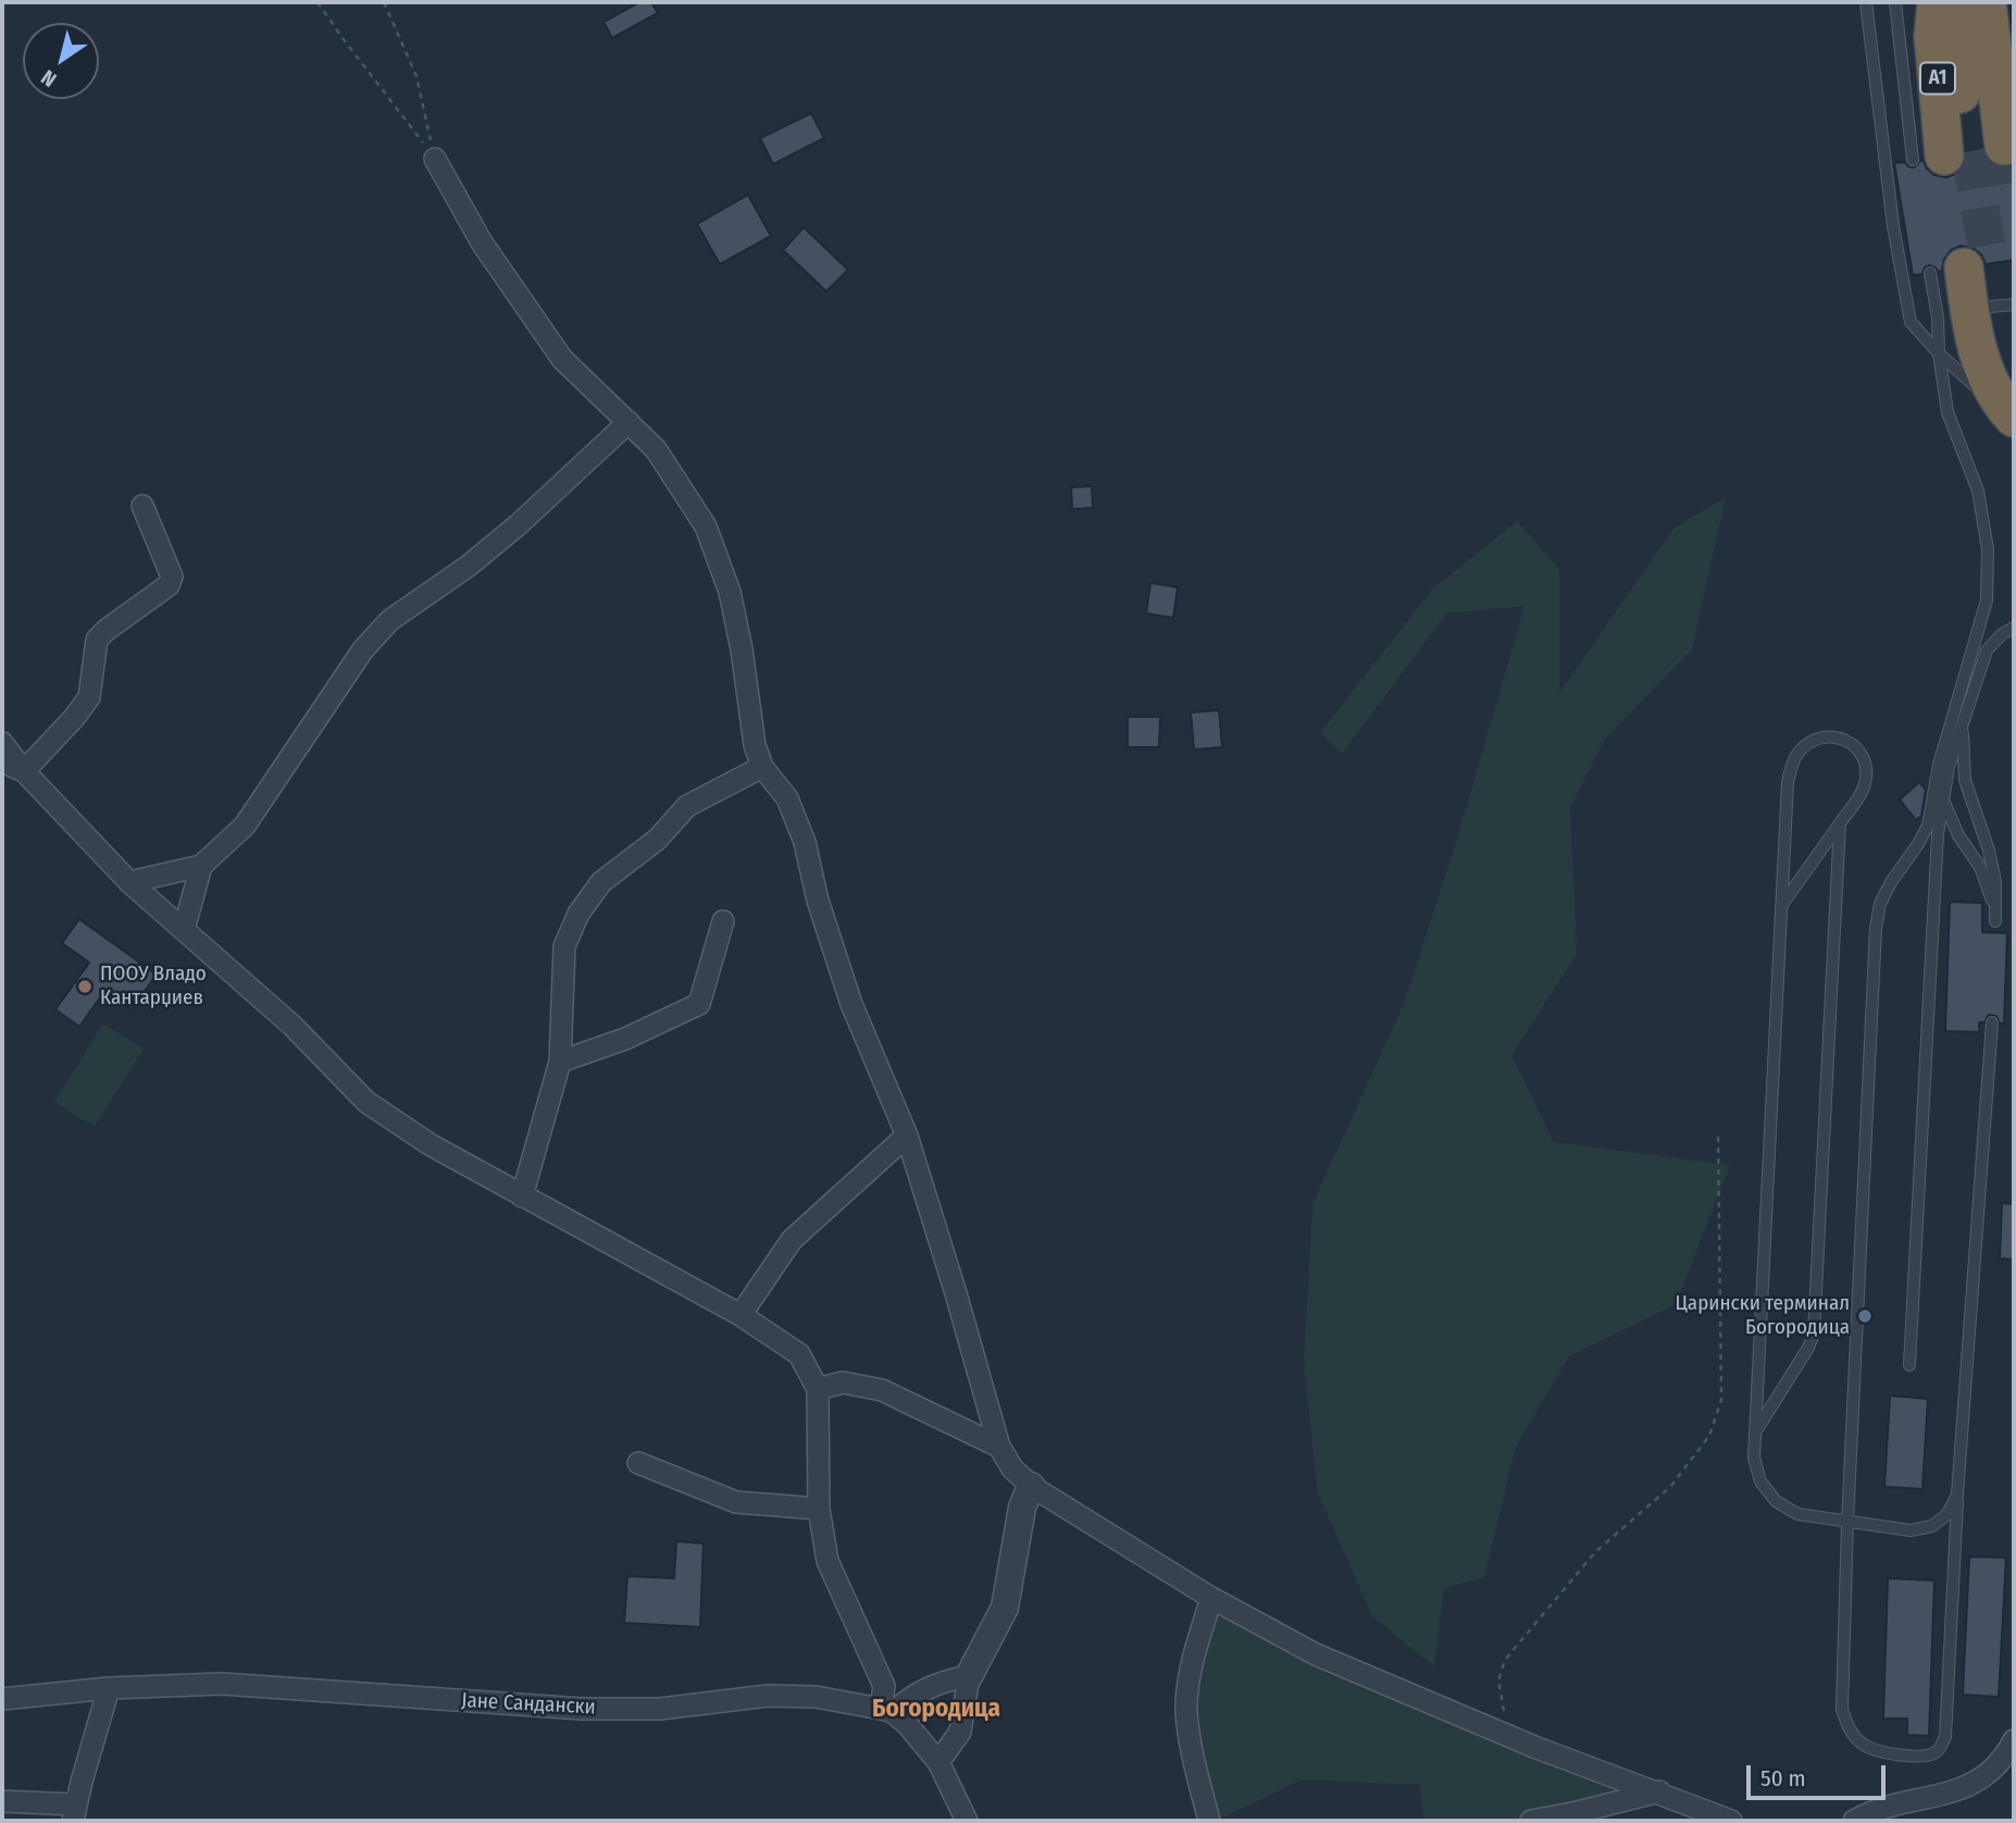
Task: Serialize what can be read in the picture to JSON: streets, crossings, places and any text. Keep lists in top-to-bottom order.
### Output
{
  "streets": {
    "highway": ["A1"],
    "street": ["Јане Сандански"]
  },
  "districts": ["Богородица"],
  "places": ["ПООУ Владо Кантарџиев", "Царински терминал Богородица"],
  "scale_bar": "50 m",
  "north": "bottom left"
}
